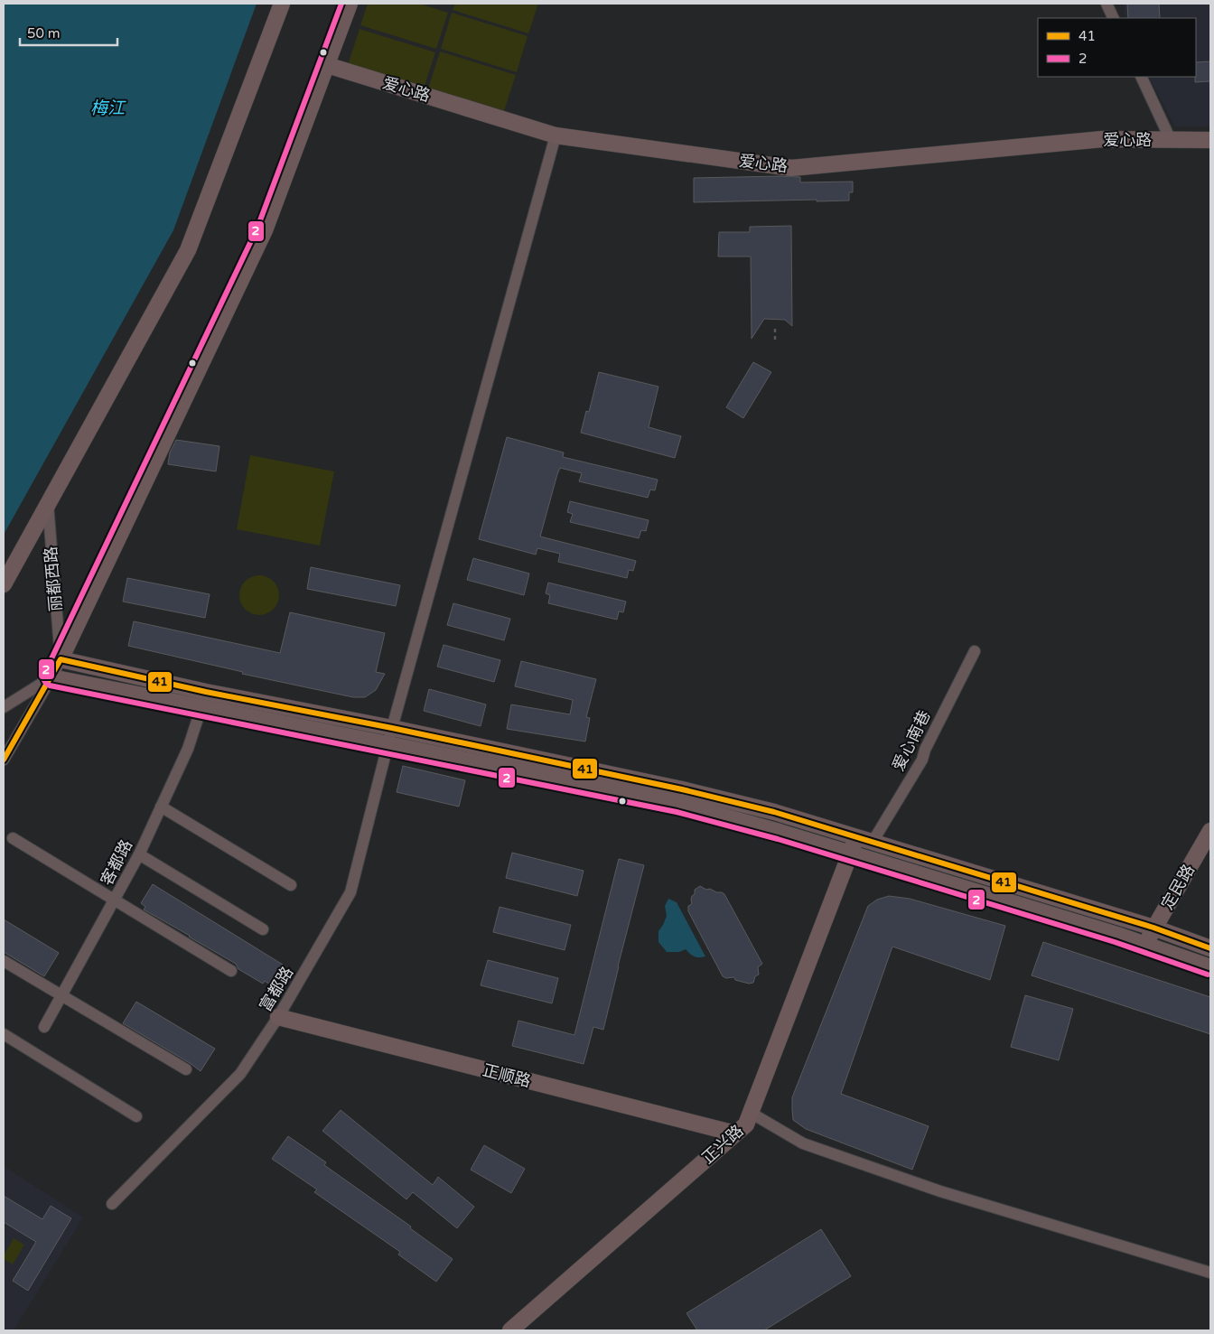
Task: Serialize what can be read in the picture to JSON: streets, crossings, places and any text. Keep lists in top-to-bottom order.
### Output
{
  "streets": {
    "street": [
      "爱心路",
      "丽都西路",
      "爱心南巷",
      "客都路",
      "定民路",
      "富都路",
      "正顺路",
      "正兴路"
    ]
  },
  "crossings": [
    ["爱心路", "富都路"],
    ["富都路", "正顺路"],
    ["正顺路", "正兴路"]
  ],
  "water": ["梅江"],
  "lines": ["transit line 2", "transit line 41"],
  "legend": ["41", "2"],
  "scale_bar": "50 m"
}
